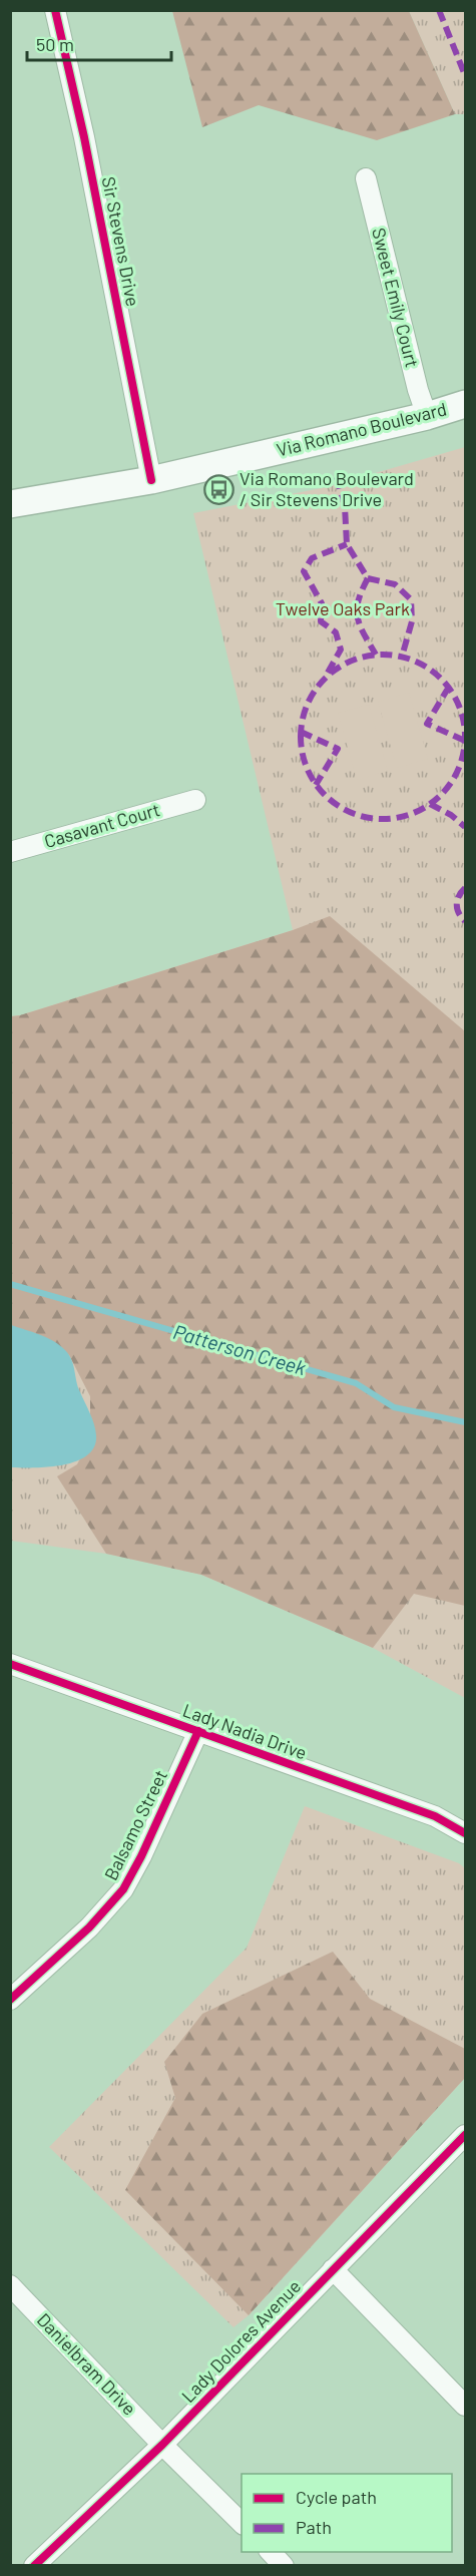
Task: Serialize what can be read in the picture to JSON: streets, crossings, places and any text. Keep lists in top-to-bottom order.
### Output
{
  "streets": {
    "street": [
      "Sir Stevens Drive",
      "Sweet Emily Court",
      "Via Romano Boulevard",
      "Casavant Court",
      "Lady Nadia Drive",
      "Balsamo Street",
      "Lady Dolores Avenue",
      "Danielbram Drive"
    ]
  },
  "crossings": [
    ["Sir Stevens Drive", "Via Romano Boulevard"],
    ["Sweet Emily Court", "Via Romano Boulevard"],
    ["Lady Nadia Drive", "Balsamo Street"],
    ["Lady Dolores Avenue", "Danielbram Drive"]
  ],
  "water": ["Patterson Creek"],
  "parks": ["Twelve Oaks Park"],
  "places": {
    "bus stop": ["Via Romano Boulevard / Sir Stevens Drive"]
  },
  "legend": ["Cycle path", "Path"],
  "scale_bar": "50 m"
}
